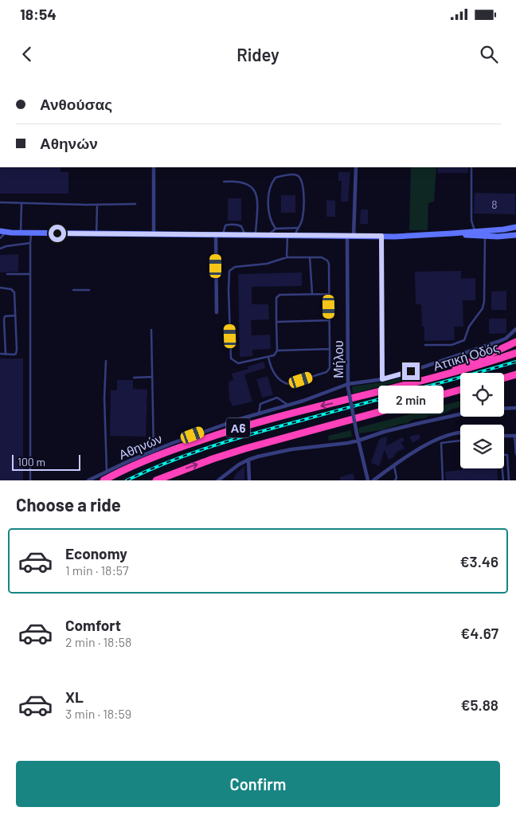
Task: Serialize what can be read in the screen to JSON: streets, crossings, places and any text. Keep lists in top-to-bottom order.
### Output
{
  "streets": {
    "highway": ["Αττική Οδός", "Α6"],
    "street": ["Μήλου", "Αθηνών"]
  },
  "crossings": [
    ["Μήλου", "Αθηνών"]
  ],
  "house_numbers": ["8"],
  "scale_bar": "100 m",
  "page": {
    "status": "18:54",
    "header": "Ridey",
    "banner": ["Ανθούσας", "Αθηνών"],
    "bubble": "2 min",
    "scale": "100 m",
    "heading": "Choose a ride",
    "list": [
      {
        "name": "Economy",
        "note": "1 min · 18:57",
        "value": "€3.46"
      },
      {
        "name": "Comfort",
        "note": "2 min · 18:58",
        "value": "€4.67"
      },
      {
        "name": "XL",
        "note": "3 min · 18:59",
        "value": "€5.88"
      }
    ],
    "buttons": "Confirm"
  }
}
